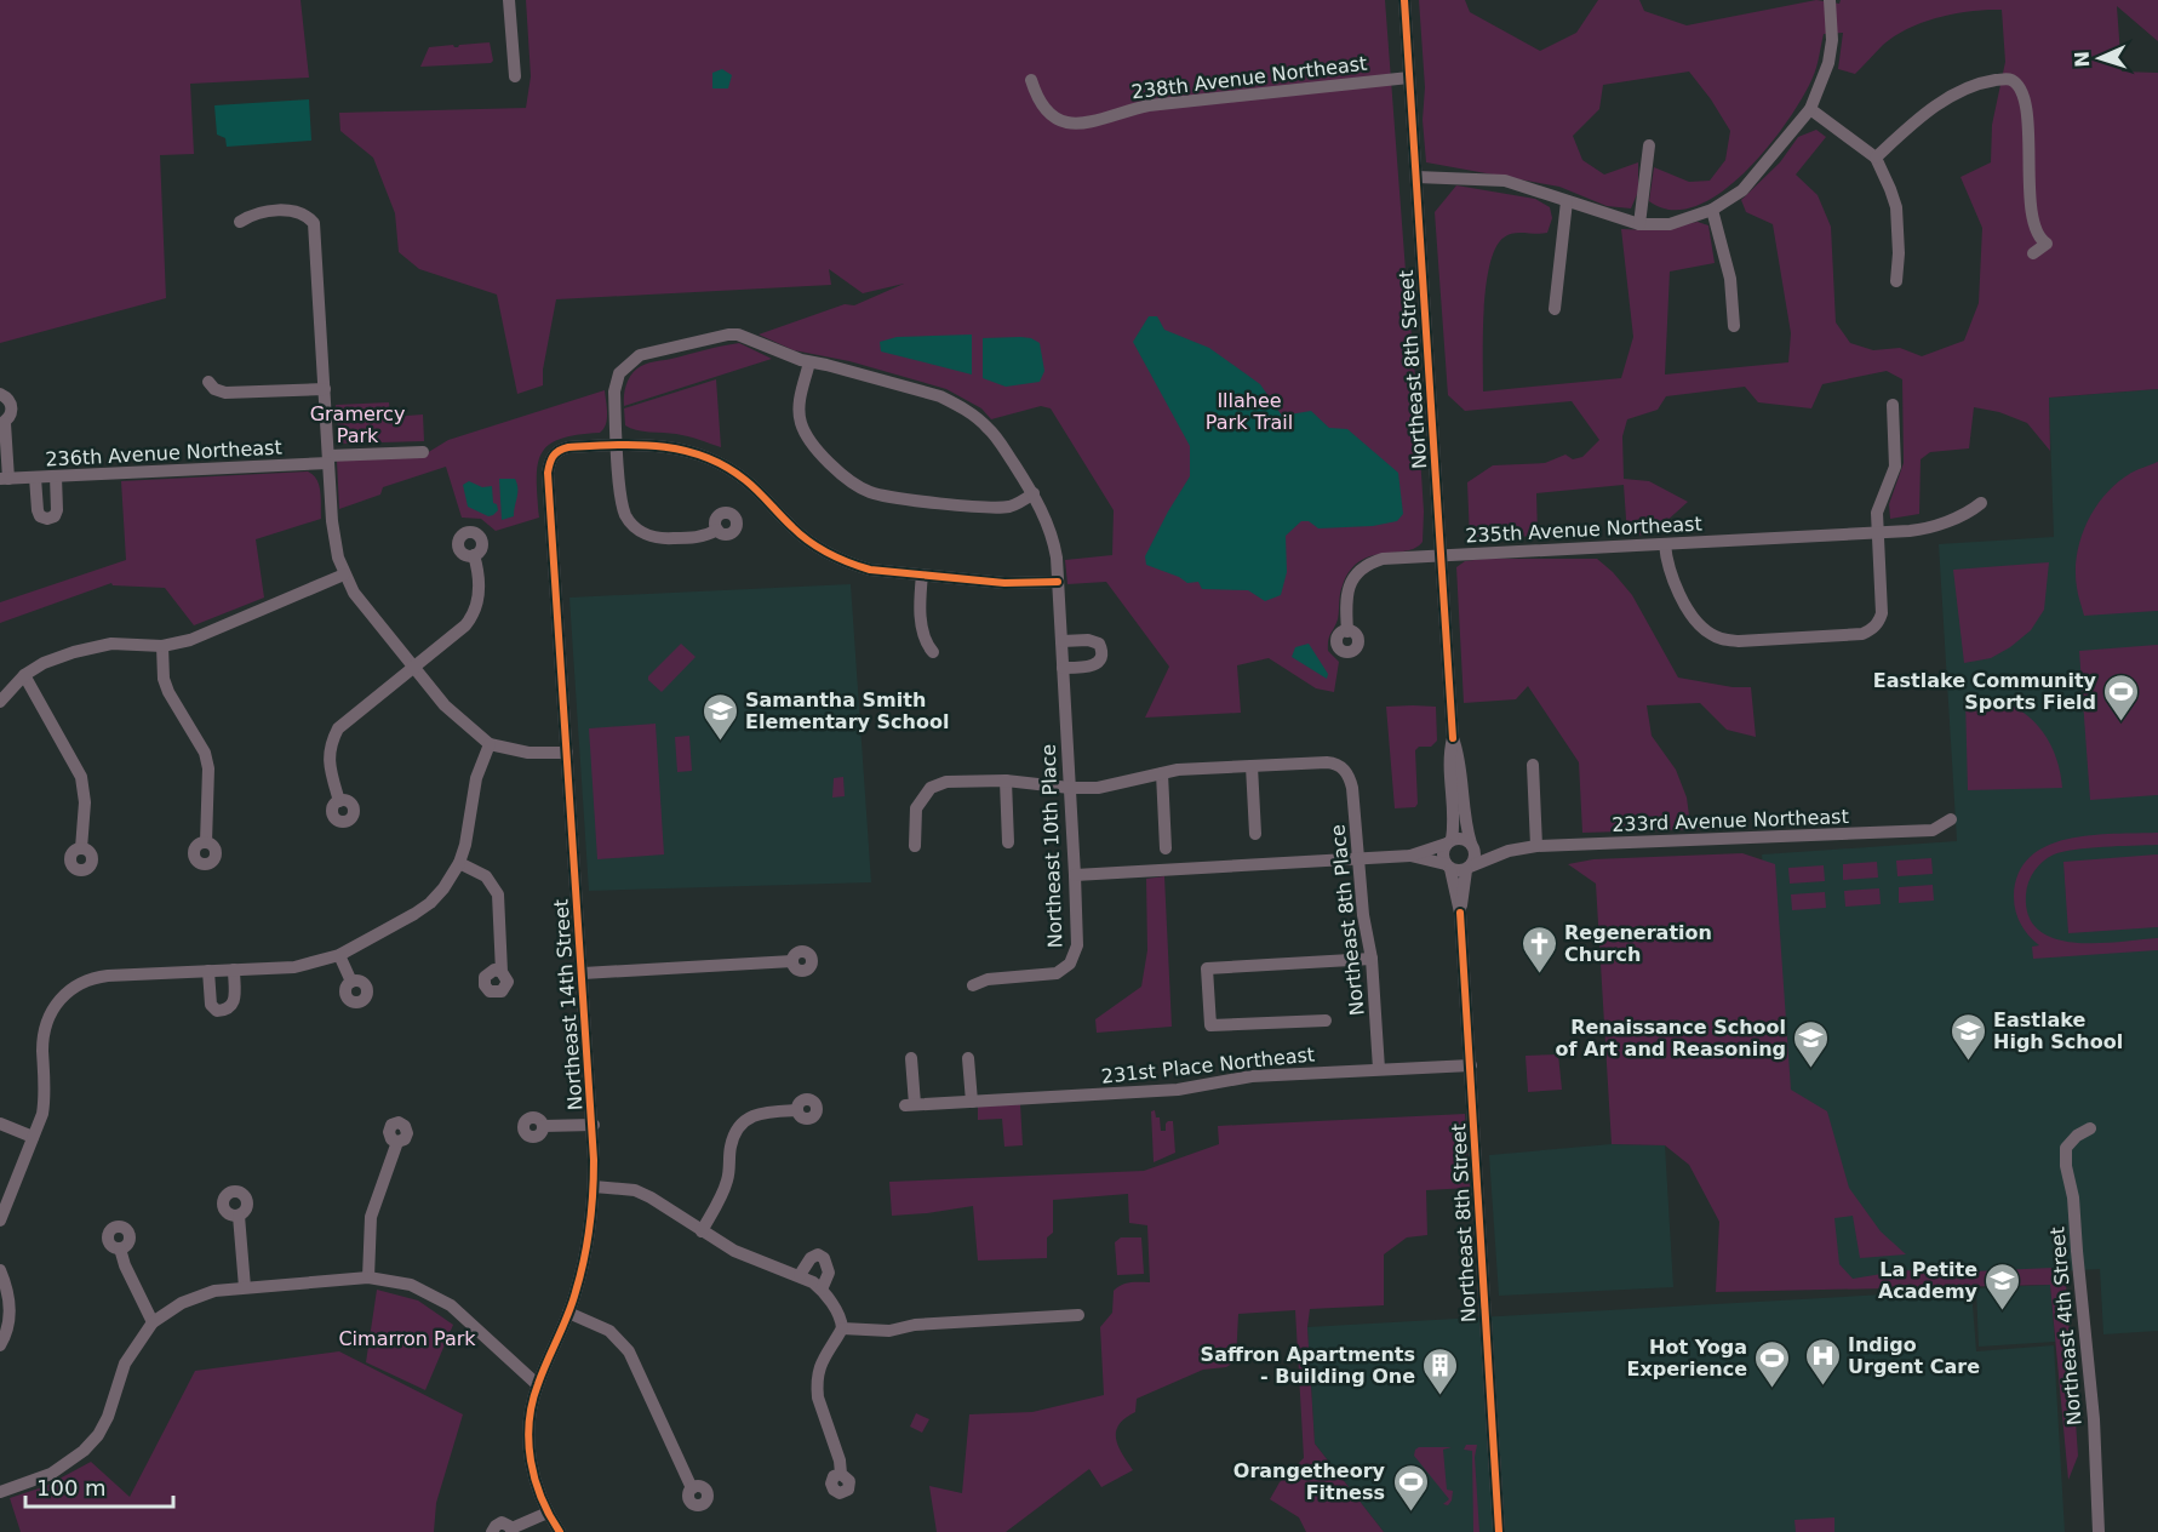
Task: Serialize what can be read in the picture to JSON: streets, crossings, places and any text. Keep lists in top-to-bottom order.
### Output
{
  "streets": {
    "street": [
      "238th Avenue Northeast",
      "Northeast 8th Street",
      "236th Avenue Northeast",
      "235th Avenue Northeast",
      "233rd Avenue Northeast",
      "Northeast 10th Place",
      "Northeast 8th Place",
      "Northeast 14th Street",
      "231st Place Northeast",
      "Northeast 4th Street"
    ]
  },
  "crossings": [
    ["238th Avenue Northeast", "Northeast 8th Street"],
    ["Northeast 8th Street", "235th Avenue Northeast"],
    ["Northeast 8th Street", "233rd Avenue Northeast"],
    ["Northeast 8th Street", "231st Place Northeast"],
    ["Northeast 10th Place", "Northeast 14th Street"],
    ["Northeast 8th Place", "231st Place Northeast"]
  ],
  "parks": ["Illahee Park Trail", "Gramercy Park", "Cimarron Park"],
  "places": {
    "sports": ["Eastlake Community Sports Field", "Hot Yoga Experience", "Orangetheory Fitness"],
    "school or university": [
      "Samantha Smith Elementary School",
      "Eastlake High School",
      "Renaissance School of Art and Reasoning",
      "La Petite Academy"
    ],
    "church": ["Regeneration Church"],
    "hospital": ["Indigo Urgent Care"],
    "building": ["Saffron Apartments - Building One"]
  },
  "scale_bar": "100 m",
  "north": "left"
}
